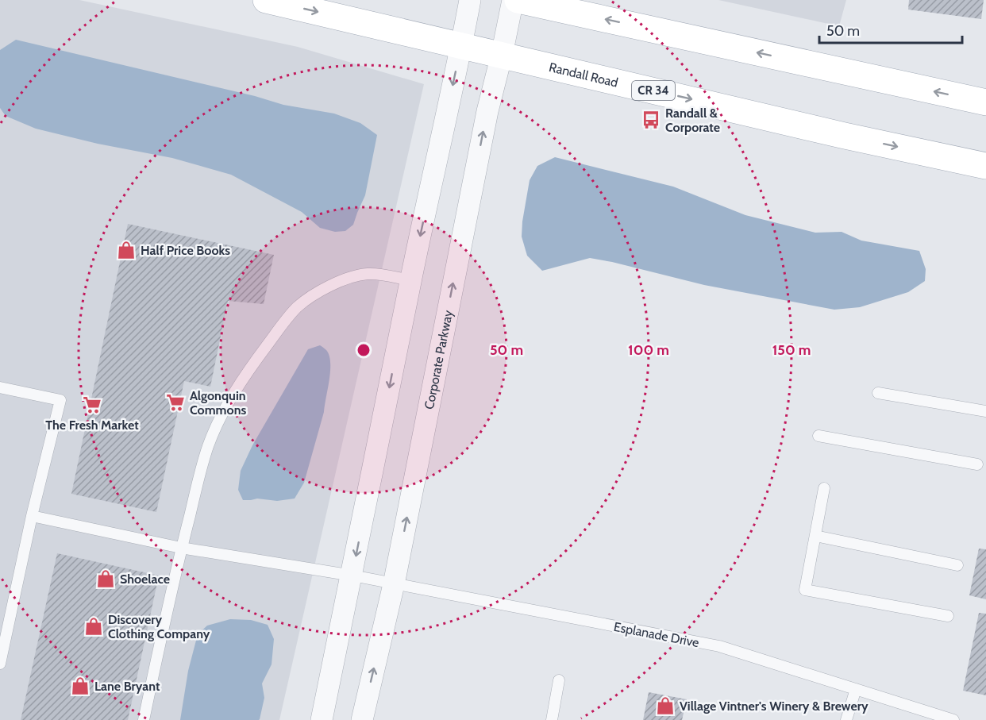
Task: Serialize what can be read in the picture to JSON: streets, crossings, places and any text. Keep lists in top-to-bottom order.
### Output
{
  "streets": {
    "main road": ["Randall Road", "CR 34"],
    "street": ["Corporate Parkway"],
    "lane": ["Esplanade Drive"]
  },
  "crossings": [
    ["Randall Road", "Corporate Parkway"],
    ["Corporate Parkway", "Esplanade Drive"]
  ],
  "places": {
    "bus stop": ["Randall & Corporate"],
    "shop": [
      "Half Price Books",
      "Shoelace",
      "Discovery Clothing Company",
      "Lane Bryant",
      "Village Vintner's Winery & Brewery"
    ],
    "supermarket": ["Algonquin Commons", "The Fresh Market"]
  },
  "scale_bar": "50 m",
  "rings": ["50 m", "100 m", "150 m"]
}
